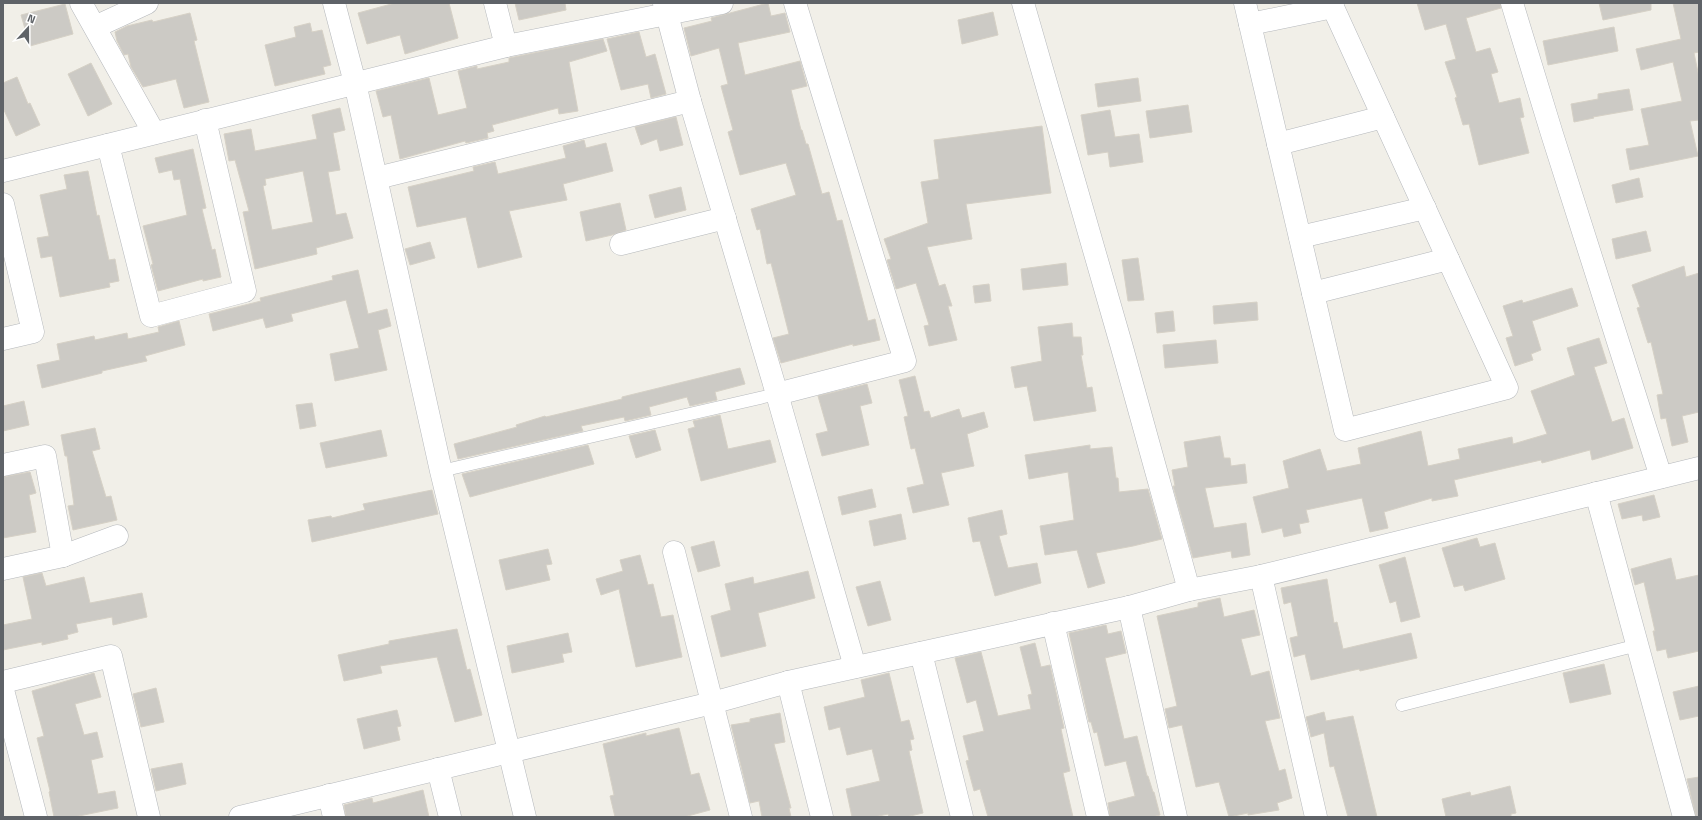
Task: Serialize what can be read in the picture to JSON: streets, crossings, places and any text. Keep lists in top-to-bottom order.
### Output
{
  "north": "top"
}
